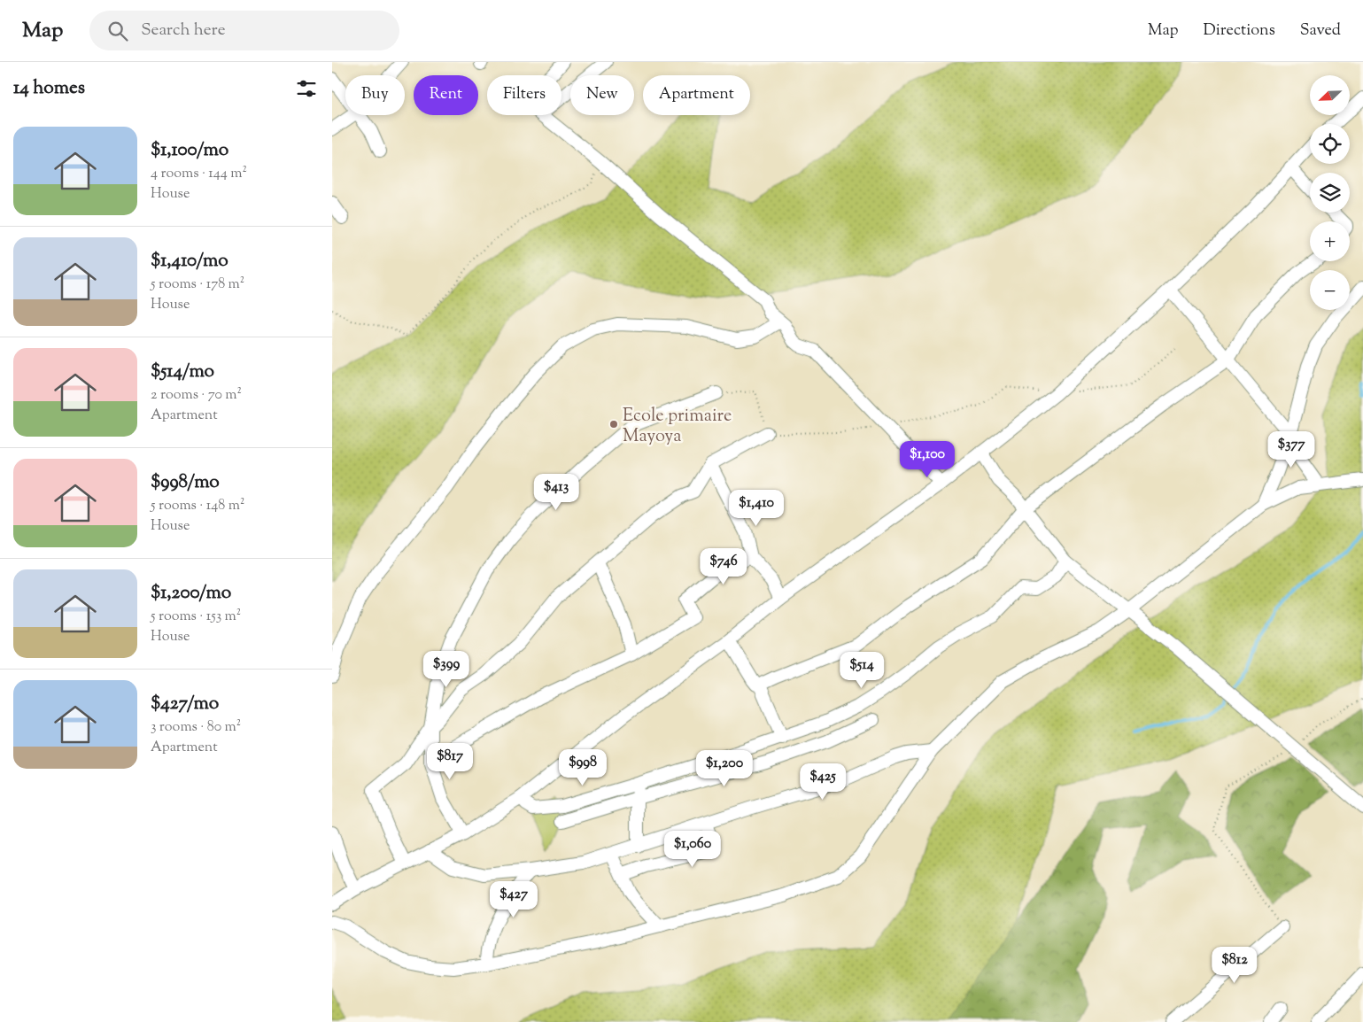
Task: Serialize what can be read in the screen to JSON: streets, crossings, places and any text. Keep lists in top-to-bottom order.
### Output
{
  "places": ["Ecole primaire Mayoya"],
  "north": "bottom left",
  "page": {
    "header": "Map",
    "search": "Search here",
    "nav": ["Map", "Directions", "Saved"],
    "heading": "14 homes",
    "map_buttons": ["+", "−"],
    "chip": [
      "Buy",
      "Rent",
      "Filters",
      "New",
      "Apartment"
    ],
    "list": [
      {
        "name": "$1,100/mo",
        "note": "4 rooms · 144 m² · House"
      },
      {
        "name": "$1,410/mo",
        "note": "5 rooms · 178 m² · House"
      },
      {
        "name": "$514/mo",
        "note": "2 rooms · 70 m² · Apartment"
      },
      {
        "name": "$998/mo",
        "note": "5 rooms · 148 m² · House"
      },
      {
        "name": "$1,200/mo",
        "note": "5 rooms · 153 m² · House"
      },
      {
        "name": "$427/mo",
        "note": "3 rooms · 80 m² · Apartment"
      }
    ],
    "price": [
      "$377",
      "$1,100",
      "$413",
      "$1,410",
      "$746",
      "$399",
      "$514",
      "$817",
      "$998",
      "$1,200",
      "$425",
      "$1,060",
      "$427",
      "$812"
    ]
  }
}
